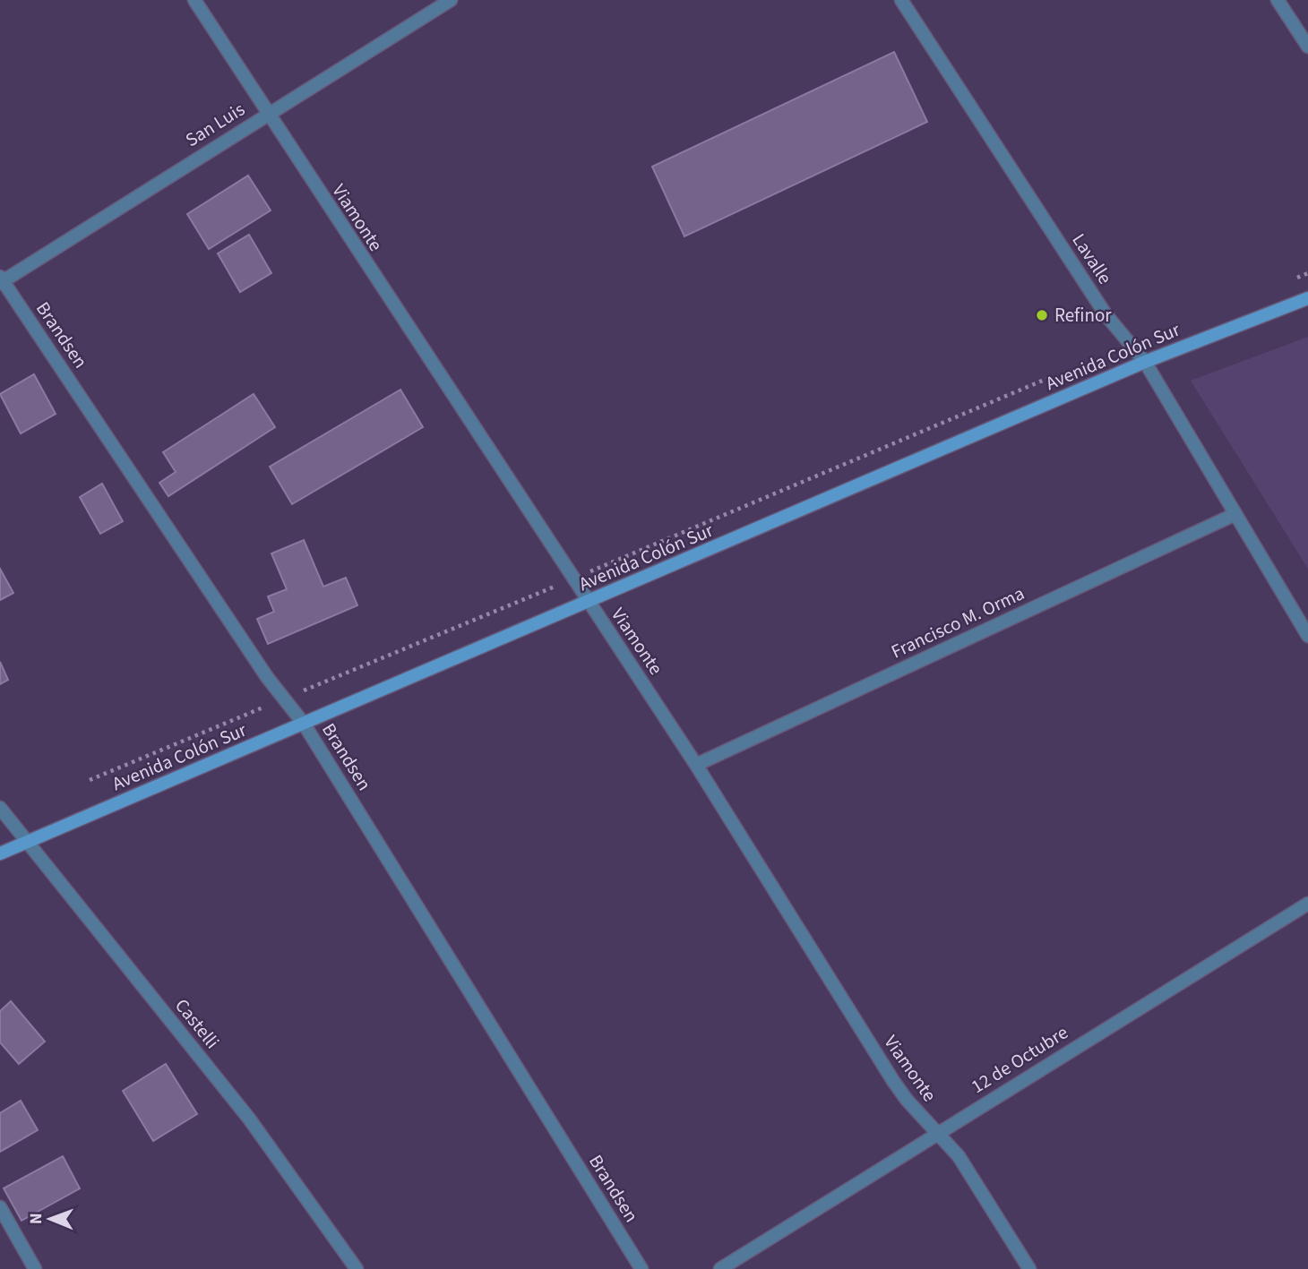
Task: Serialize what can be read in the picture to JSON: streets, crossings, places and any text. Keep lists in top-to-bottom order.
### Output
{
  "streets": {
    "main road": ["Avenida Colón Sur"],
    "street": [
      "San Luis",
      "Viamonte",
      "Lavalle",
      "Brandsen",
      "Francisco M. Orma",
      "Castelli",
      "12 de Octubre"
    ]
  },
  "crossings": [
    ["San Luis", "Viamonte"],
    ["San Luis", "Brandsen"],
    ["Viamonte", "Avenida Colón Sur"],
    ["Viamonte", "Francisco M. Orma"],
    ["Viamonte", "12 de Octubre"],
    ["Lavalle", "Avenida Colón Sur"],
    ["Lavalle", "Francisco M. Orma"],
    ["Brandsen", "Avenida Colón Sur"],
    ["Avenida Colón Sur", "Castelli"]
  ],
  "places": ["Refinor"],
  "north": "left"
}
